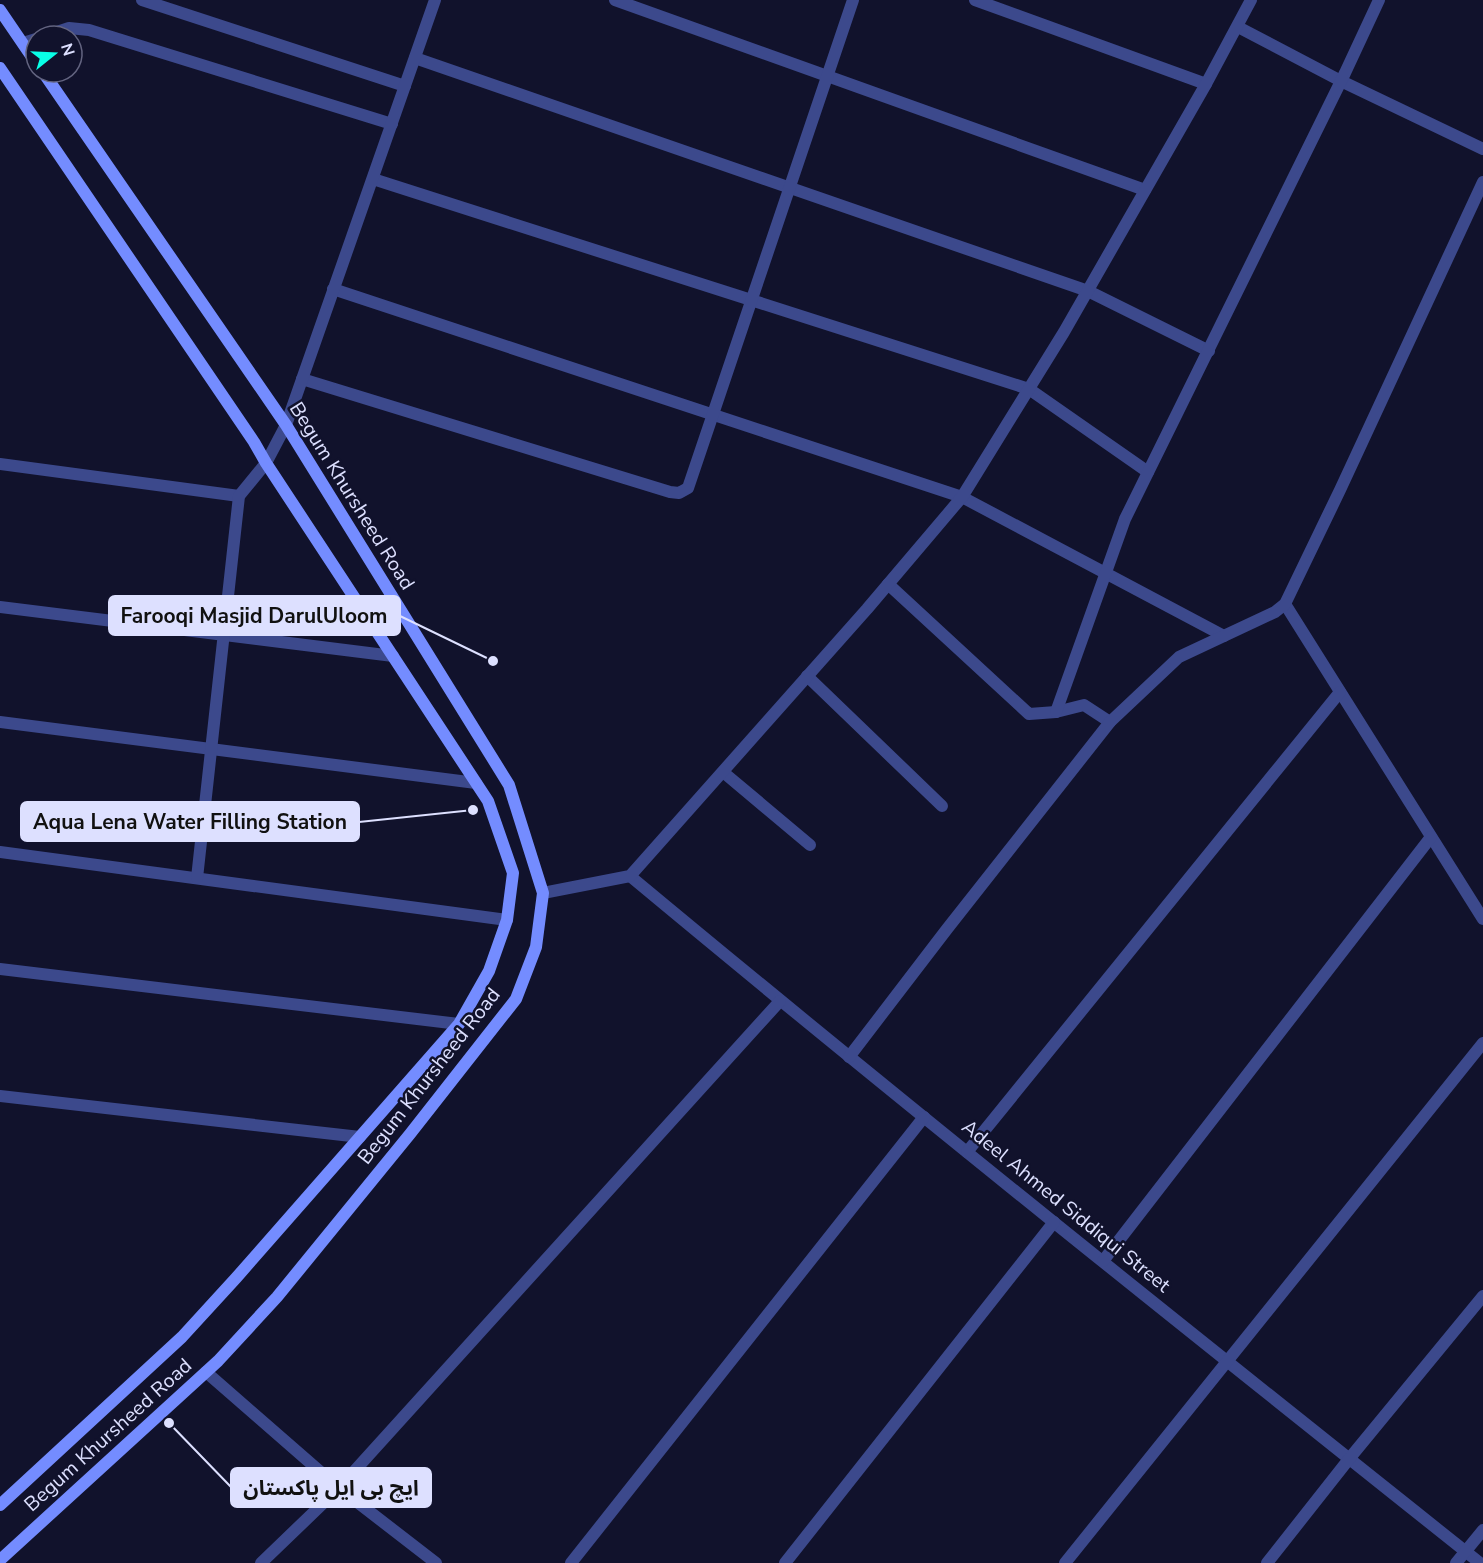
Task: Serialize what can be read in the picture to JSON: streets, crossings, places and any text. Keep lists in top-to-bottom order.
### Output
{
  "streets": {
    "main road": ["Begum Khursheed Road"],
    "street": ["Adeel Ahmed Siddiqui Street"]
  },
  "places": ["Farooqi Masjid DarulUloom", "Aqua Lena Water Filling Station", "ایچ بی ایل پاکستان"],
  "north": "right"
}
